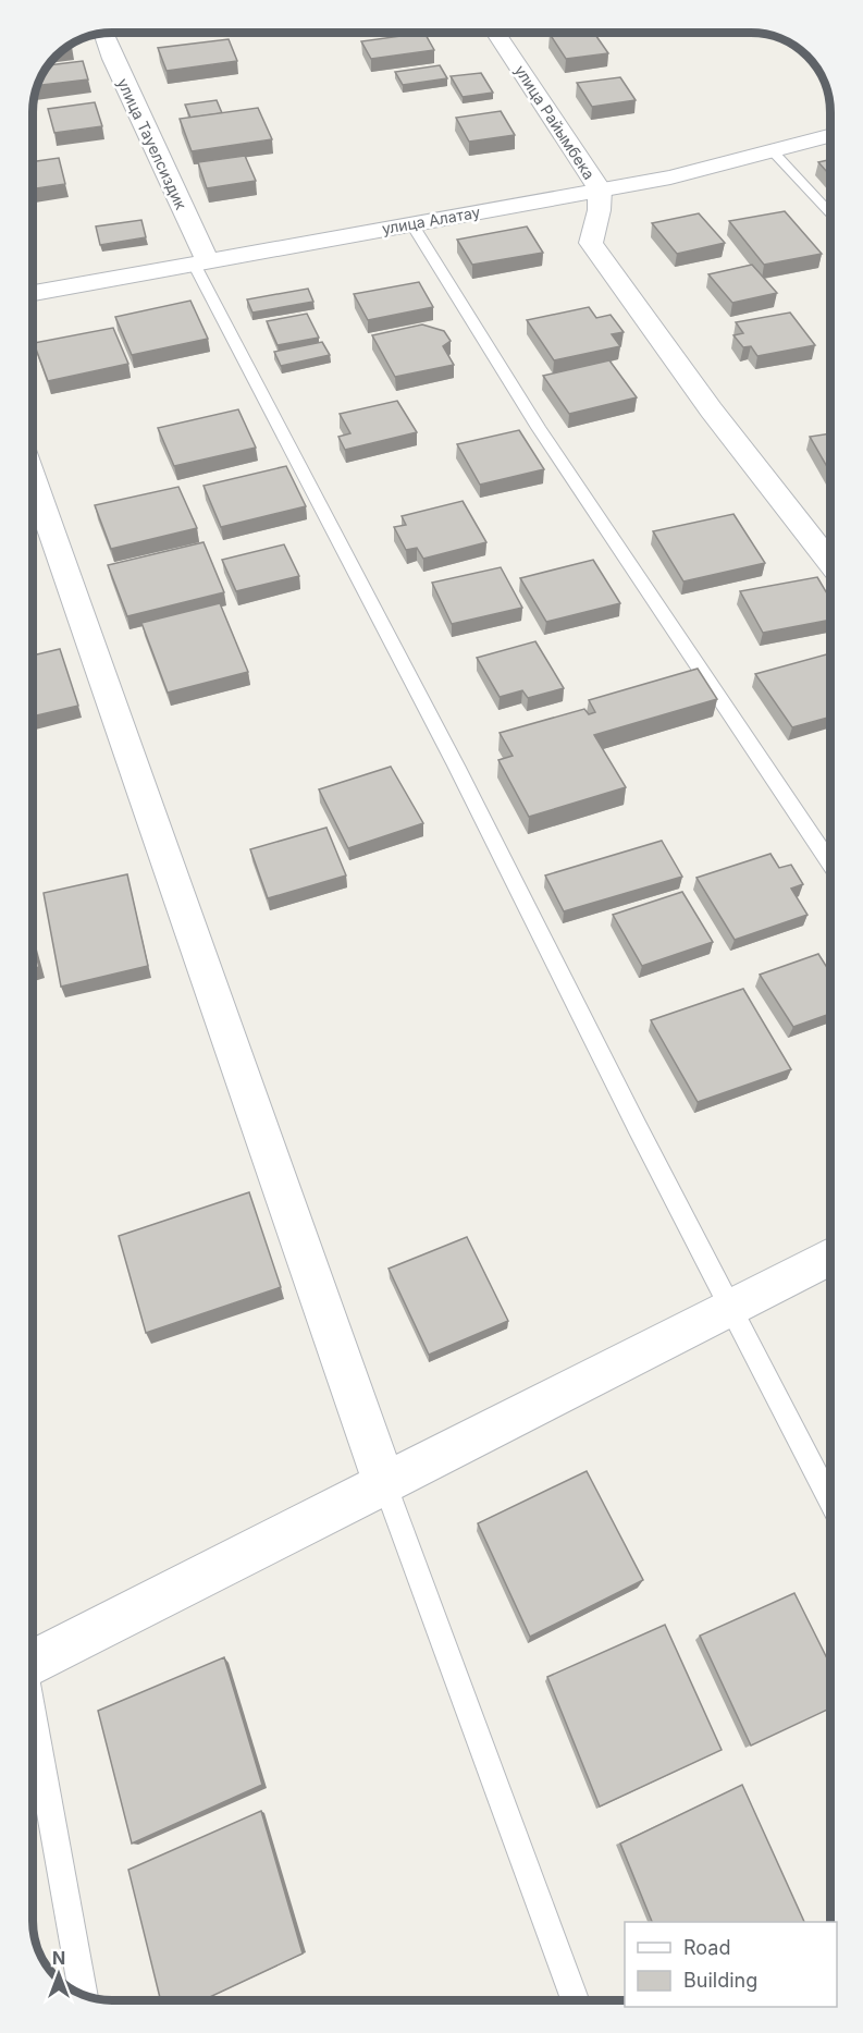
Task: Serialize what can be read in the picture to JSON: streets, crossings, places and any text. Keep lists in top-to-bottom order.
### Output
{
  "streets": {
    "street": ["улица Райымбека", "улица Тауелсиздик", "улица Алатау"]
  },
  "crossings": [
    ["улица Райымбека", "улица Алатау"],
    ["улица Тауелсиздик", "улица Алатау"]
  ],
  "legend": ["Road", "Building"],
  "north": "top"
}
